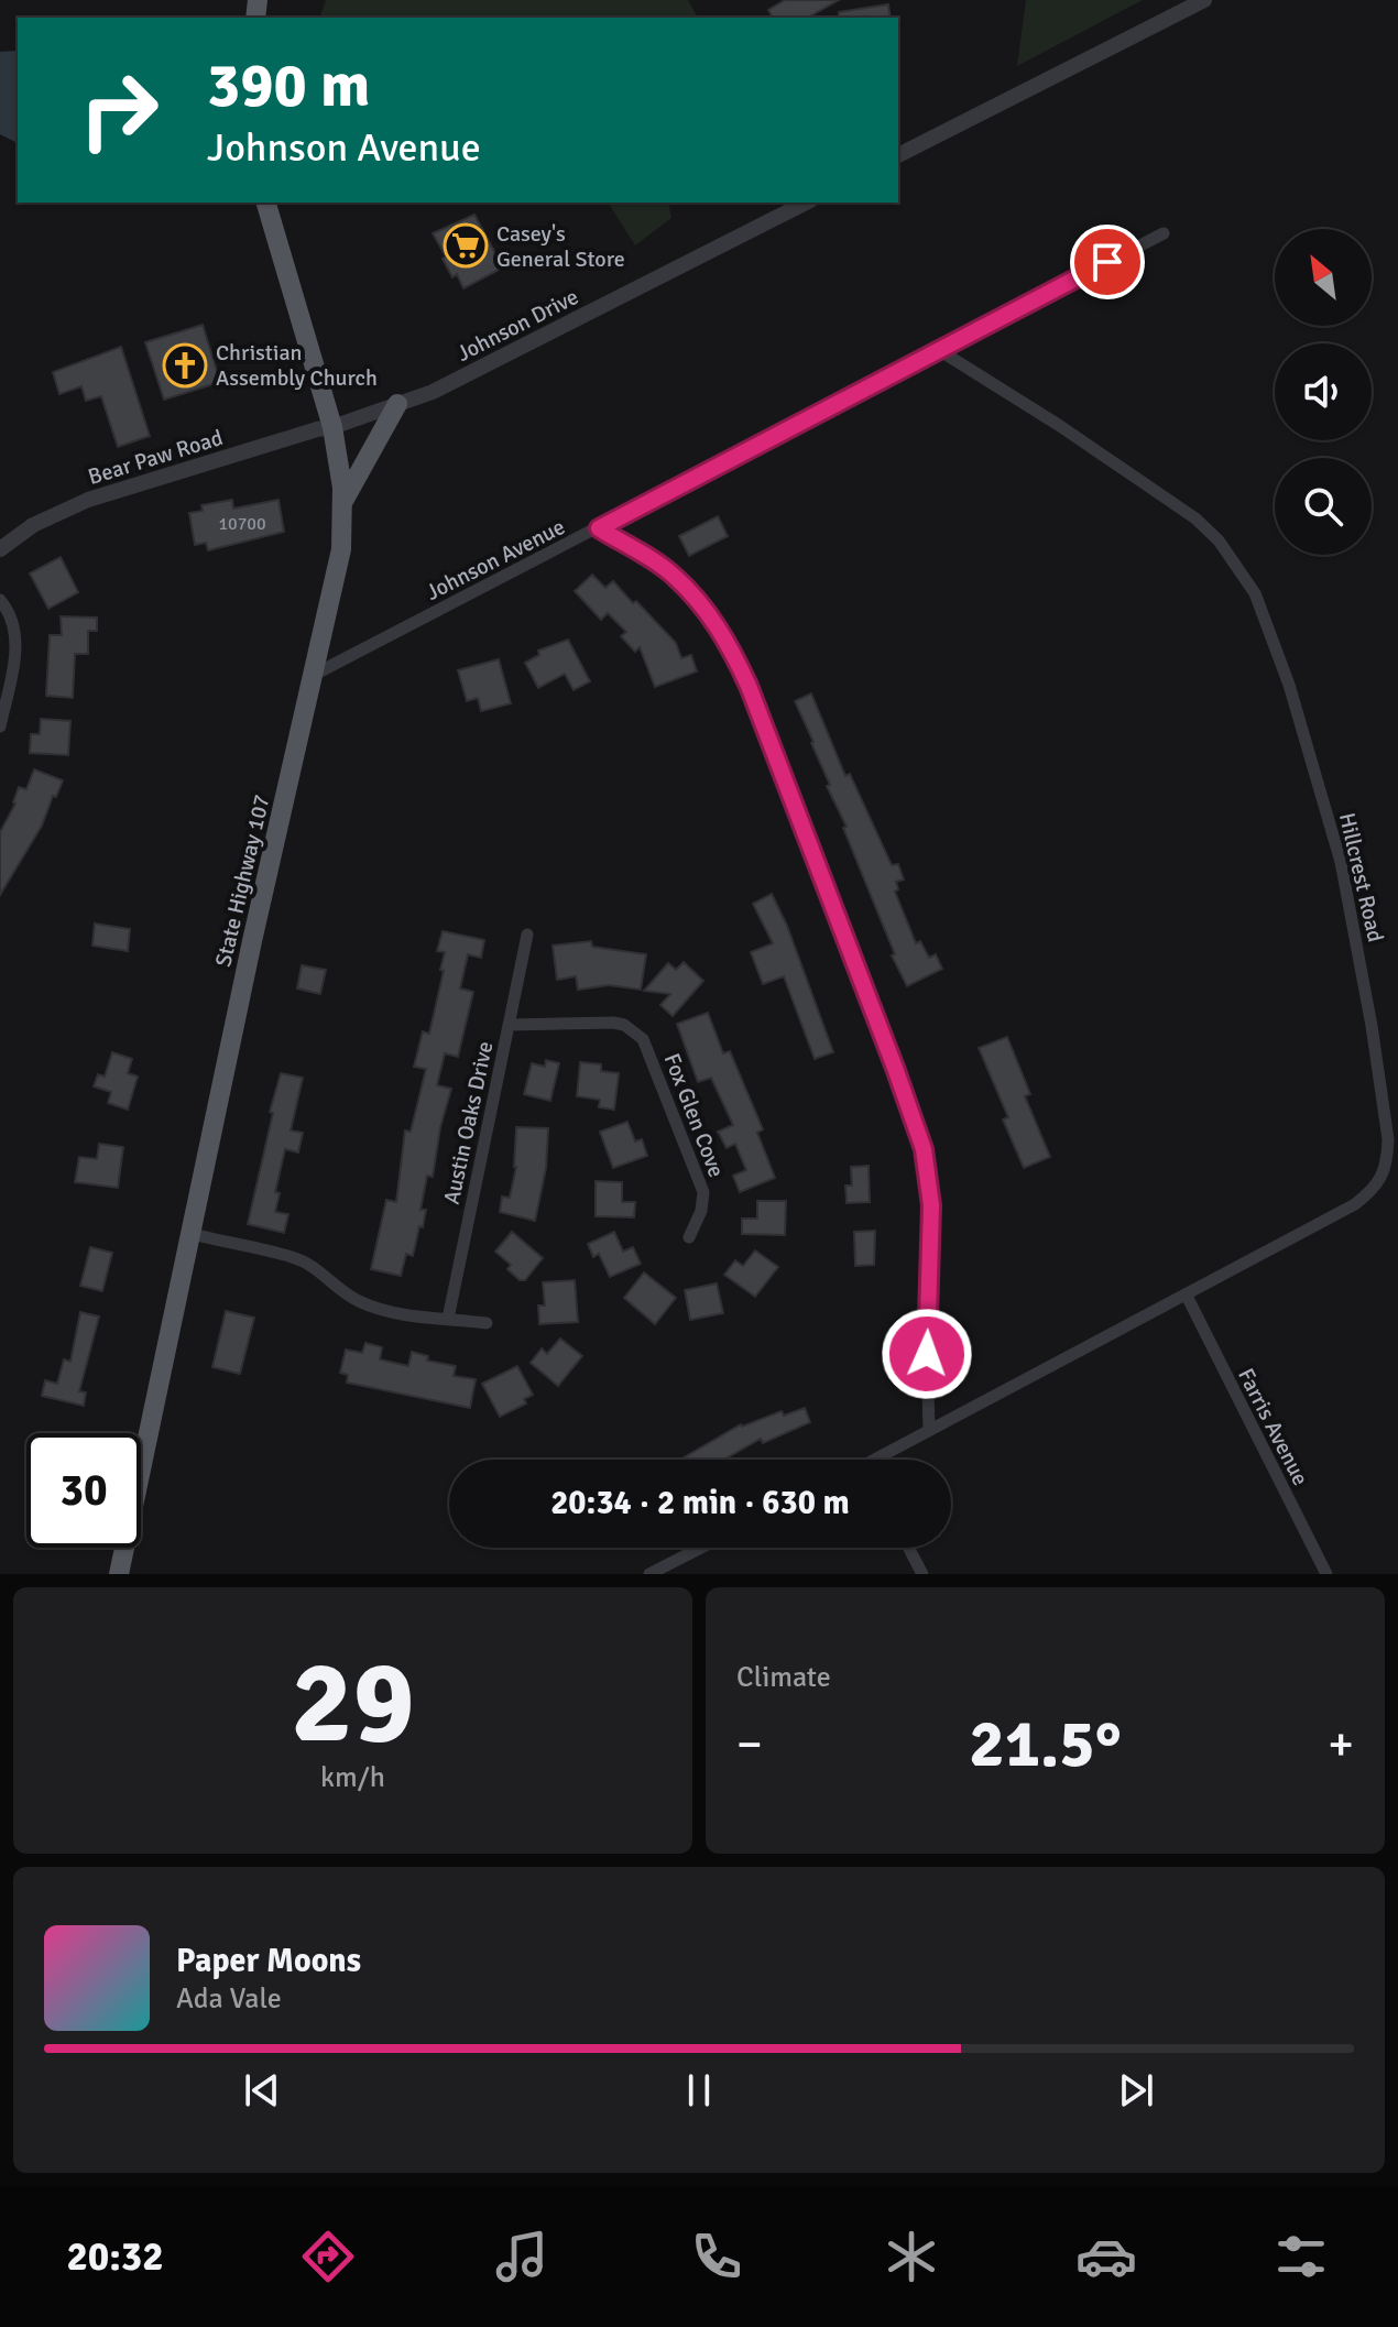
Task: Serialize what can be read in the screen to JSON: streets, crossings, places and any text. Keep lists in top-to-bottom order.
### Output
{
  "streets": {
    "main road": ["State Highway 107"],
    "street": [
      "Johnson Drive",
      "Bear Paw Road",
      "Johnson Avenue",
      "Hillcrest Road",
      "Fox Glen Cove",
      "Austin Oaks Drive",
      "Farris Avenue"
    ]
  },
  "crossings": [
    ["Johnson Drive", "Bear Paw Road"],
    ["Johnson Drive", "State Highway 107"],
    ["Bear Paw Road", "State Highway 107"],
    ["Johnson Avenue", "Hillcrest Road"],
    ["Johnson Avenue", "State Highway 107"],
    ["Hillcrest Road", "Farris Avenue"],
    ["Fox Glen Cove", "Austin Oaks Drive"]
  ],
  "places": {
    "supermarket": ["Casey's General Store"],
    "church": ["Christian Assembly Church"]
  },
  "house_numbers": ["10700"],
  "north": "top left",
  "page": {
    "turn": ["390 m", "Johnson Avenue"],
    "limit": "30",
    "trip": "20:34 · 2 min · 630 m",
    "tile": [
      ["29", "km/h"],
      "Climate"
    ],
    "heat": ["−", "21.5°", "+"],
    "song": ["Paper Moons", "Ada Vale"],
    "tabs": "20:32"
  }
}
